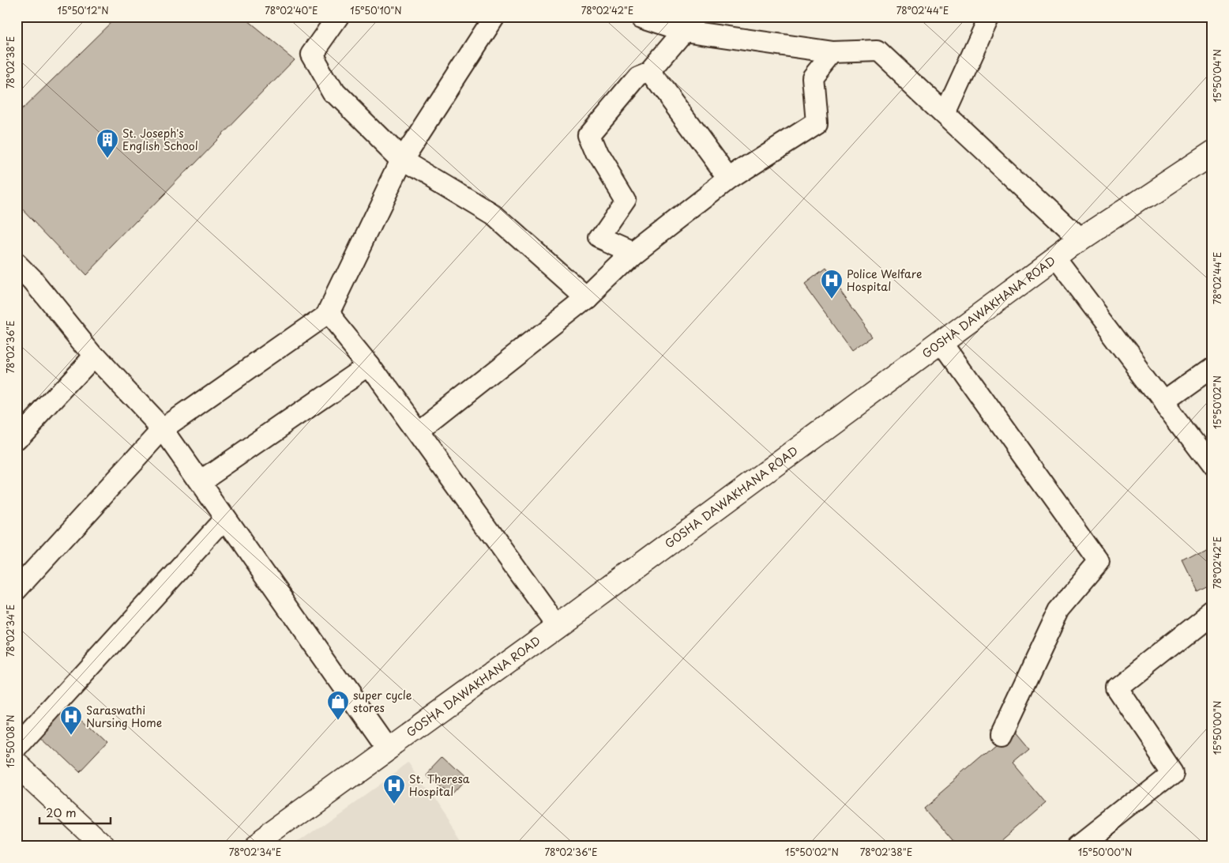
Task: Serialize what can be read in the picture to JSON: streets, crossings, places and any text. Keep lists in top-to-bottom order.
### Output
{
  "streets": {
    "street": ["GOSHA DAWAKHANA ROAD"]
  },
  "places": {
    "building": ["St. Joseph's English School"],
    "hospital": ["Police Welfare Hospital", "Saraswathi Nursing Home", "St. Theresa Hospital"],
    "shop": ["super cycle stores"]
  },
  "scale_bar": "20 m",
  "coordinates": [
    "15°50'12\"N",
    "78°02'40\"E",
    "15°50'10\"N",
    "78°02'42\"E",
    "78°02'44\"E",
    "78°02'38\"E",
    "15°50'04\"N",
    "78°02'36\"E",
    "15°50'02\"N",
    "78°02'34\"E",
    "15°50'00\"N",
    "15°50'08\"N"
  ]
}
